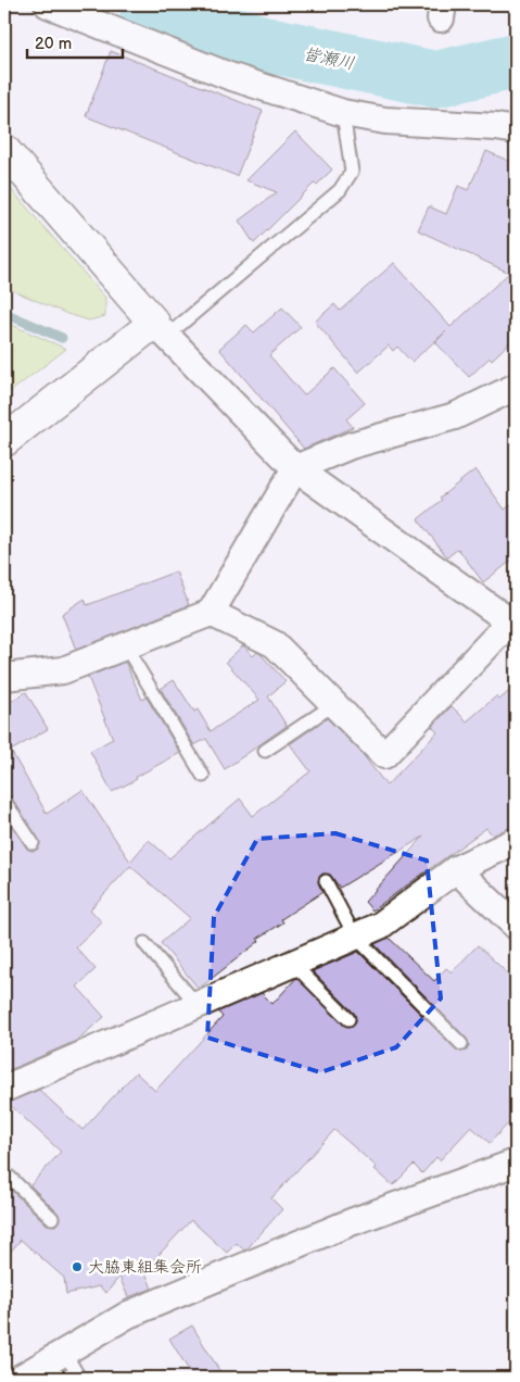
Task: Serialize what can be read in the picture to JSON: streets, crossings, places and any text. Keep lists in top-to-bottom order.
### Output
{
  "water": ["皆瀬川"],
  "places": ["大脇東組集会所"],
  "scale_bar": "20 m"
}
